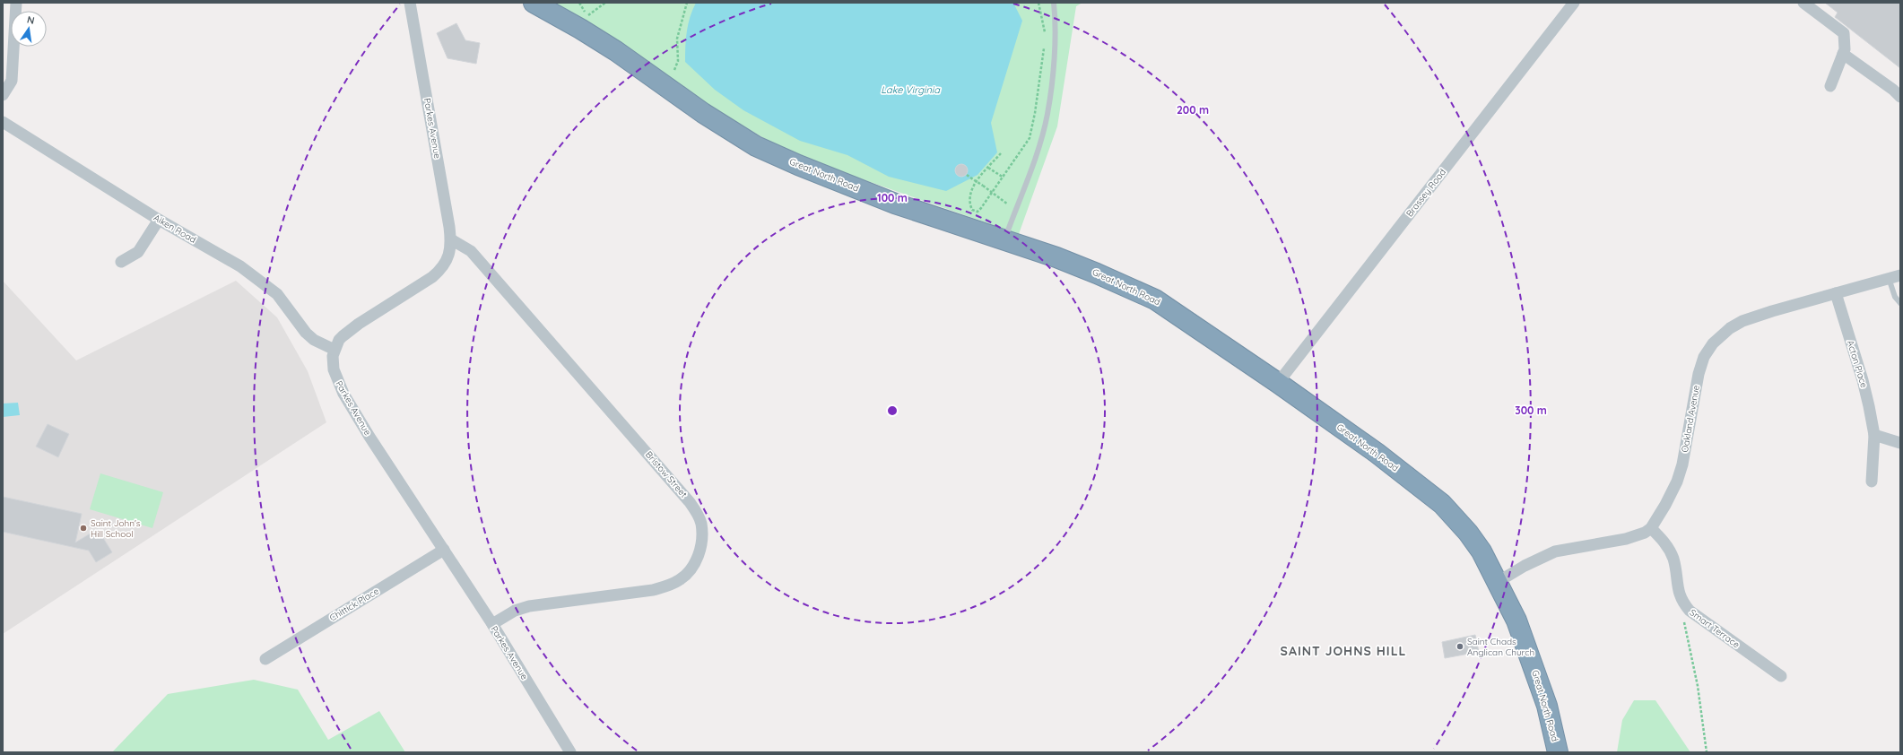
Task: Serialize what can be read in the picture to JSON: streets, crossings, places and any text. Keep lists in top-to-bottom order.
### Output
{
  "streets": {
    "highway": ["Great North Road"],
    "street": [
      "Parkes Avenue",
      "Brassey Road",
      "Aiken Road",
      "Acton Place",
      "Oakland Avenue",
      "Bristow Street",
      "Chittick Place",
      "Smart Terrace"
    ]
  },
  "crossings": [
    ["Parkes Avenue", "Aiken Road"],
    ["Parkes Avenue", "Bristow Street"],
    ["Parkes Avenue", "Chittick Place"],
    ["Great North Road", "Brassey Road"],
    ["Great North Road", "Oakland Avenue"],
    ["Acton Place", "Oakland Avenue"],
    ["Oakland Avenue", "Smart Terrace"]
  ],
  "districts": ["SAINT JOHNS HILL"],
  "water": ["Lake Virginia"],
  "places": ["Saint John's Hill School", "Saint Chads Anglican Church"],
  "north": "top",
  "rings": ["200 m", "100 m", "300 m"]
}
